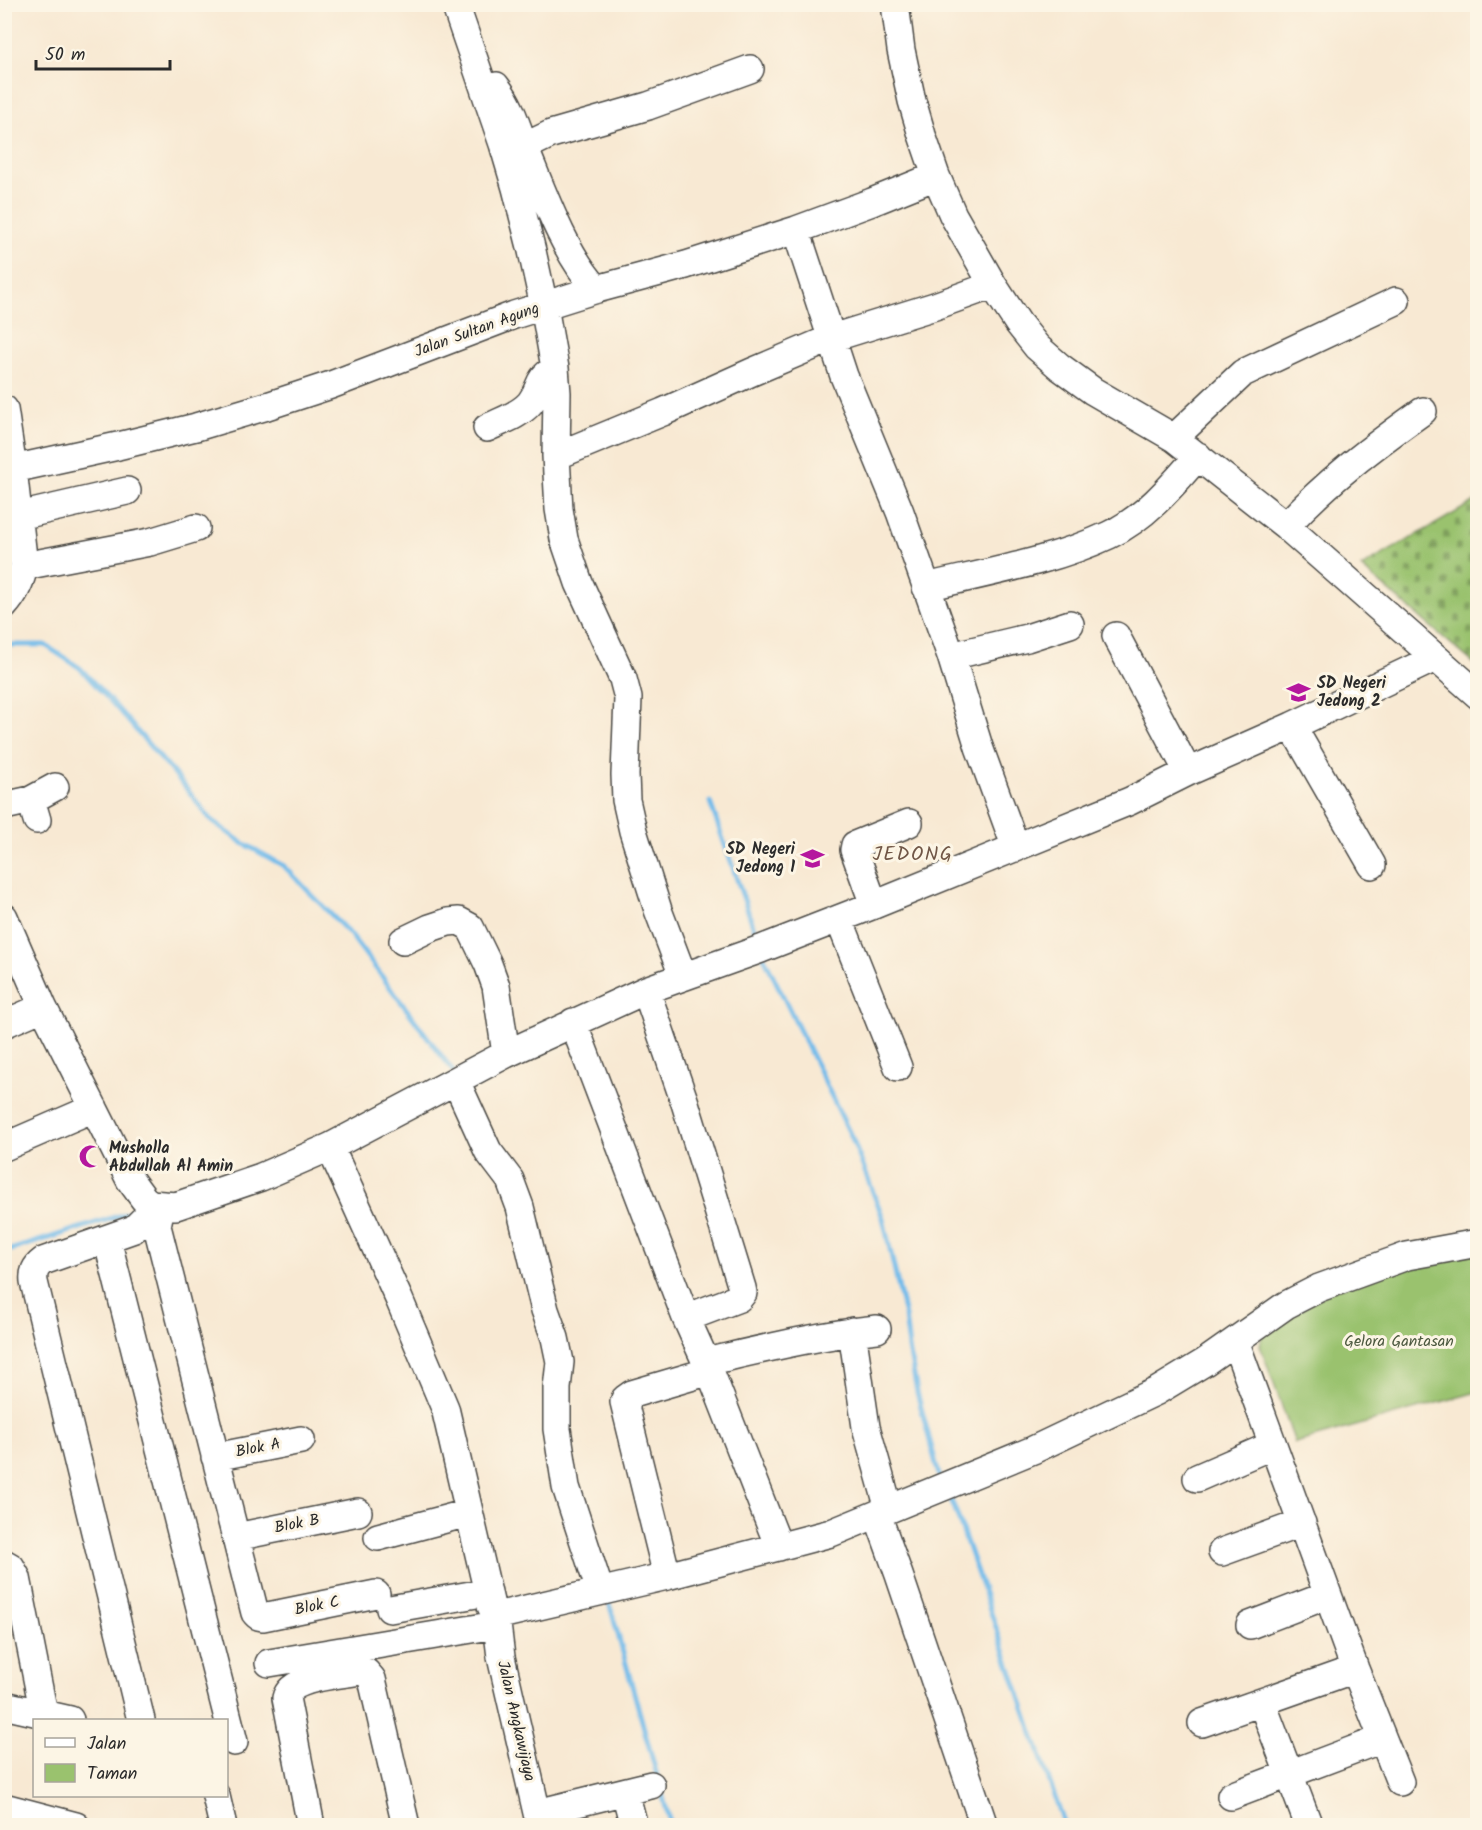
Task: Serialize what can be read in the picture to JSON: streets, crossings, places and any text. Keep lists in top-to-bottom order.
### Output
{
  "streets": {
    "street": [
      "Jalan Sultan Agung",
      "Blok A",
      "Blok B",
      "Blok C",
      "Jalan Angkawijaya"
    ]
  },
  "crossings": [
    ["Blok B", "Blok C"],
    ["Blok C", "Jalan Angkawijaya"]
  ],
  "districts": ["JEDONG"],
  "parks": ["Gelora Gantasan"],
  "places": {
    "school or university": ["SD Negeri Jedong 2", "SD Negeri Jedong 1"],
    "mosque": ["Musholla Abdullah Al Amin"]
  },
  "legend": ["Jalan", "Taman"],
  "scale_bar": "50 m"
}
